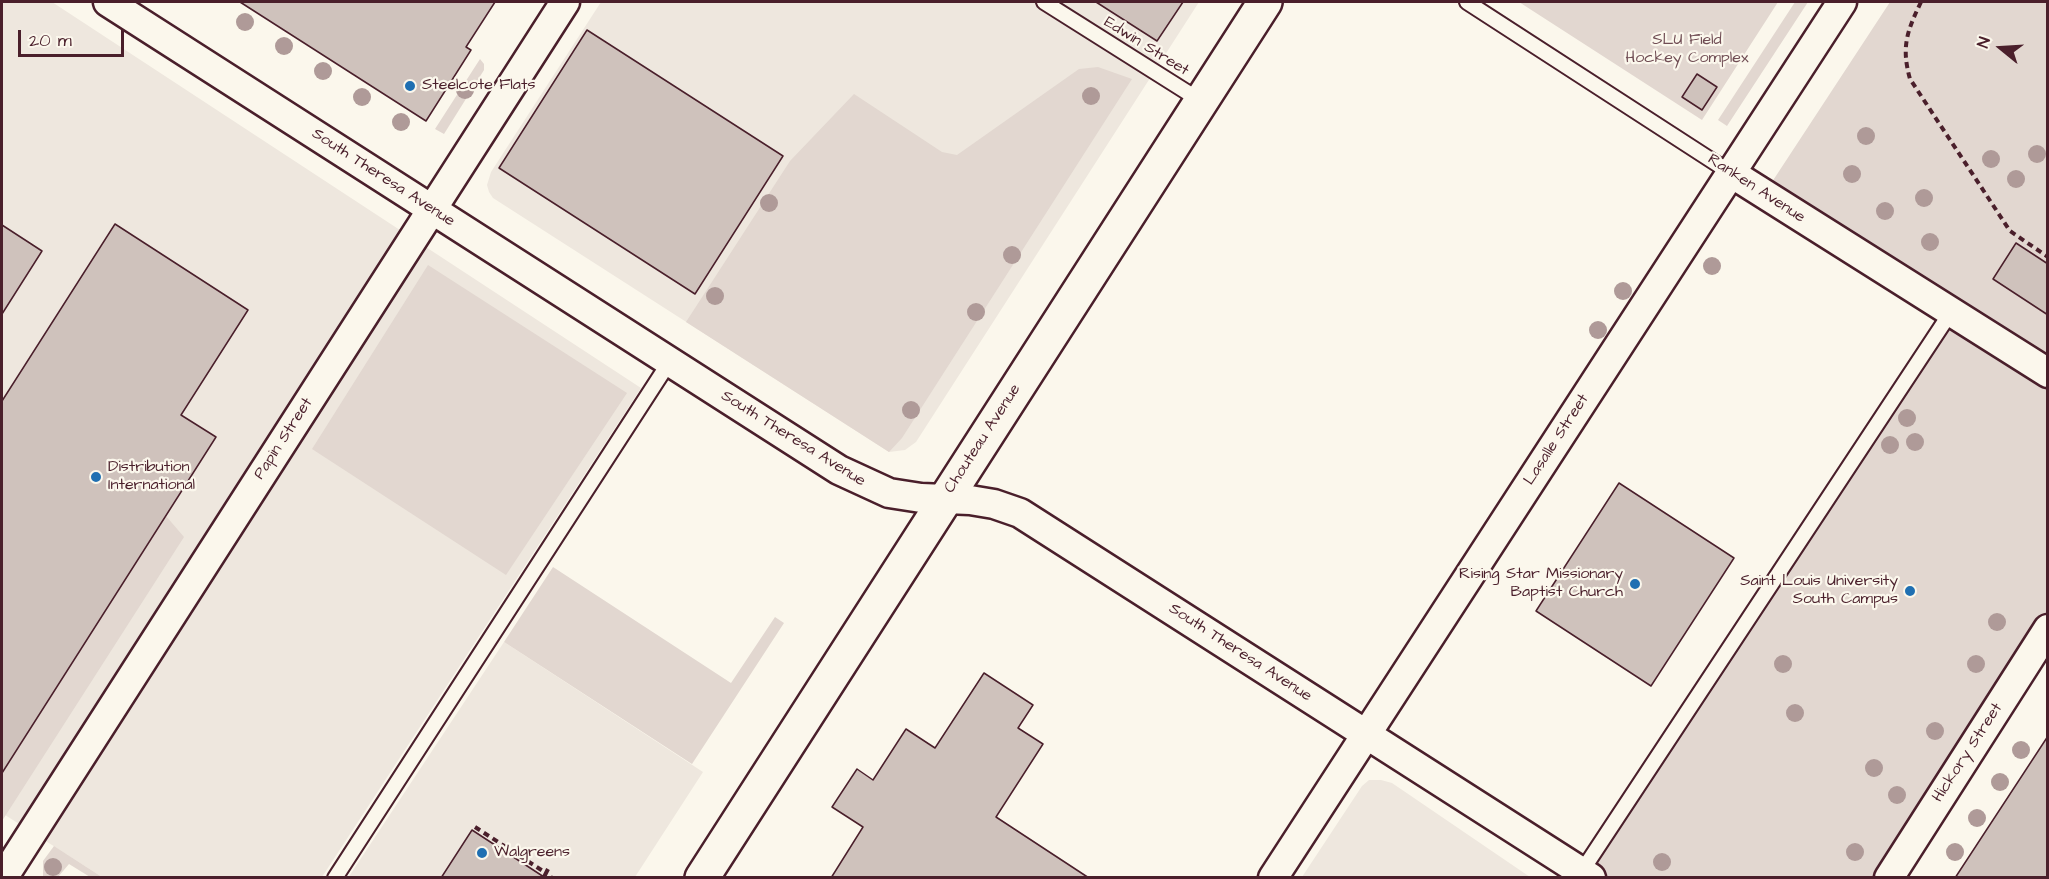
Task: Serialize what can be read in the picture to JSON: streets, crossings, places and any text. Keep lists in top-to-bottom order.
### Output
{
  "streets": {
    "main road": ["Chouteau Avenue"],
    "street": [
      "South Theresa Avenue",
      "Ranken Avenue",
      "Papin Street",
      "Lasalle Street",
      "Hickory Street"
    ],
    "lane": ["Edwin Street"]
  },
  "crossings": [
    ["Edwin Street", "Chouteau Avenue"],
    ["South Theresa Avenue", "Papin Street"],
    ["South Theresa Avenue", "Chouteau Avenue"],
    ["South Theresa Avenue", "Lasalle Street"],
    ["Ranken Avenue", "Lasalle Street"]
  ],
  "parks": ["SLU Field Hockey Complex"],
  "places": [
    "Steelcote Flats",
    "Distribution International",
    "Rising Star Missionary Baptist Church",
    "Saint Louis University South Campus",
    "Walgreens"
  ],
  "scale_bar": "20 m",
  "north": "left"
}
